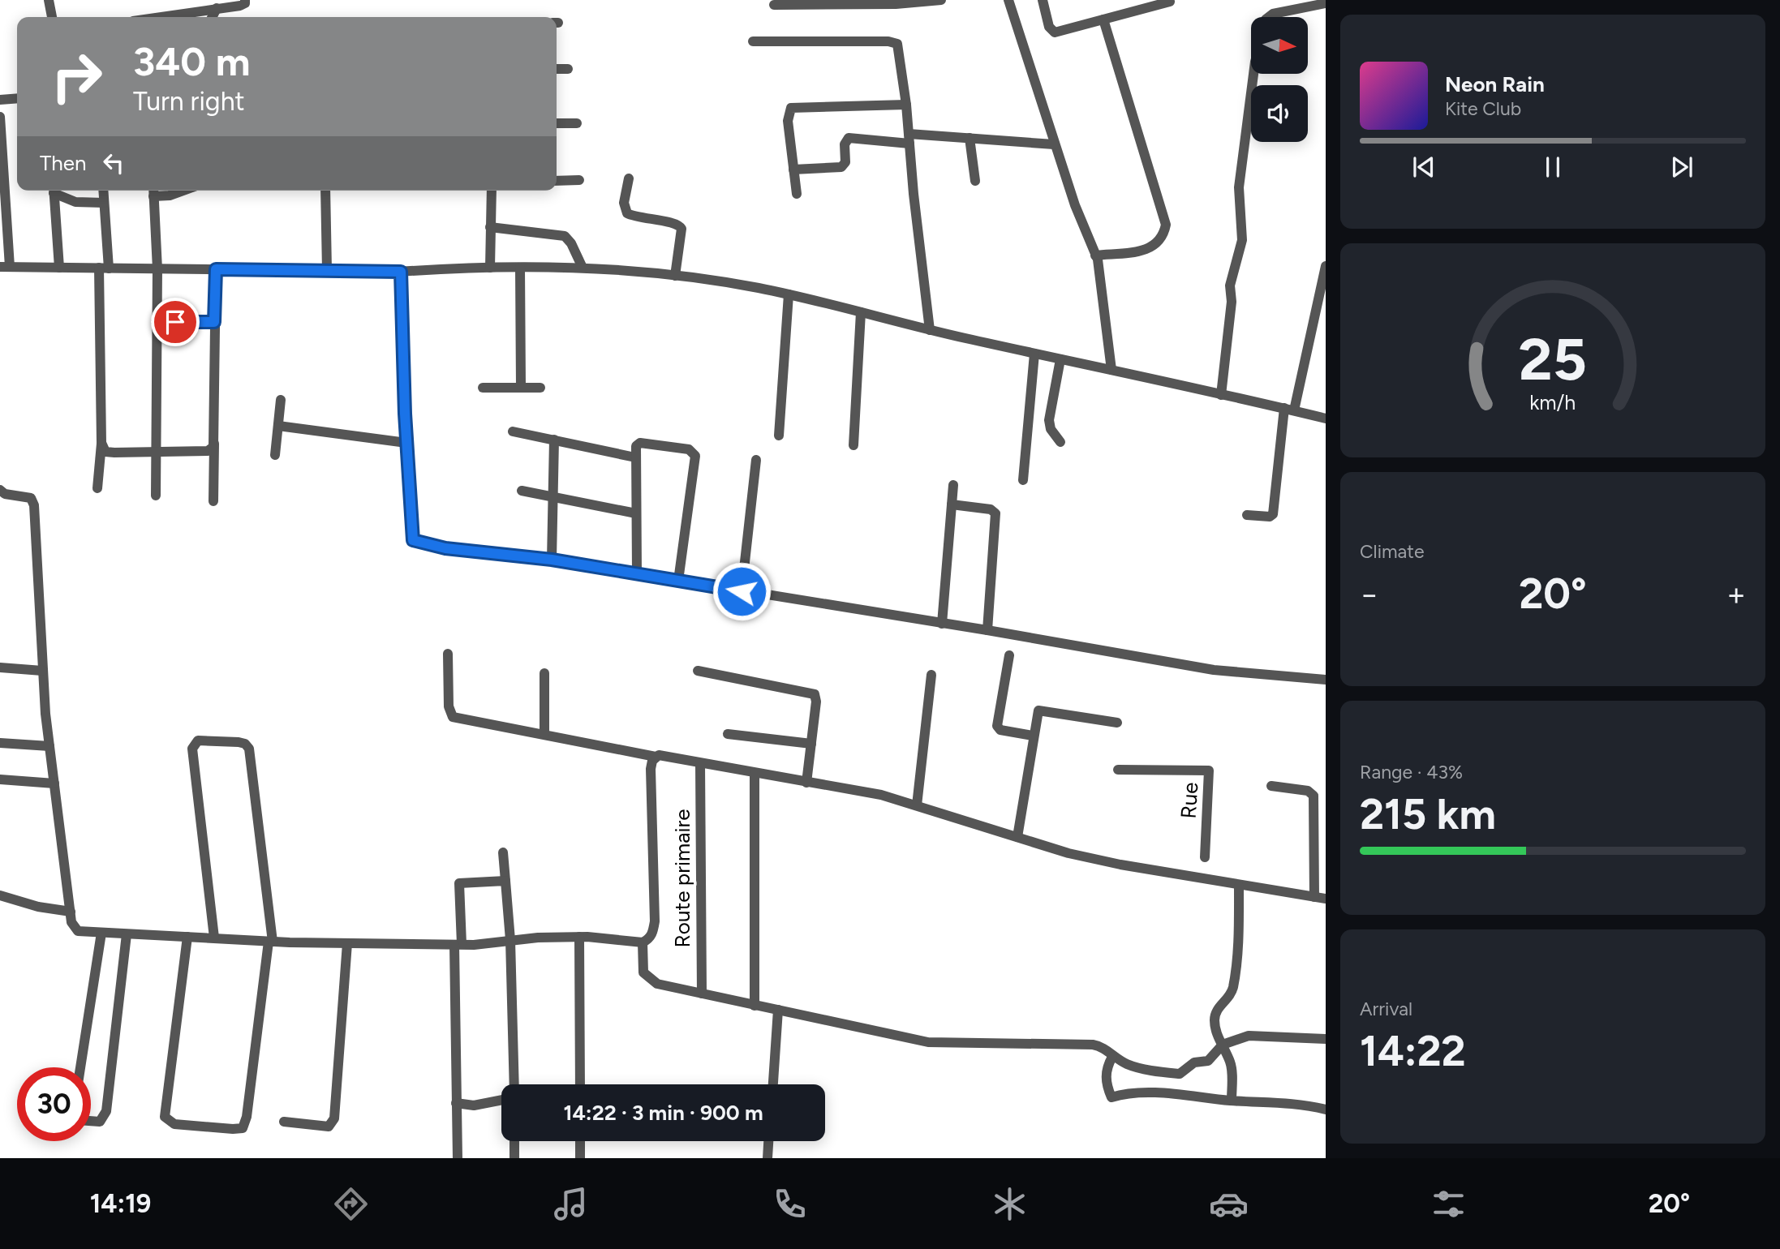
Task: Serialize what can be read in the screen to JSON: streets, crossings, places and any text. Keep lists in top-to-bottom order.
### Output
{
  "streets": {
    "street": ["Rue", "Route primaire"]
  },
  "north": "right",
  "page": {
    "turn": ["340 m", "Turn right"],
    "song": ["Neon Rain", "Kite Club"],
    "then": "Then",
    "tile": [
      "Climate",
      ["Range · 43%", "215 km"],
      ["Arrival", "14:22"]
    ],
    "heat": ["−", "20°", "+"],
    "limit": "30",
    "trip": "14:22 · 3 min · 900 m",
    "tabs": ["14:19", "20°"],
    "gauge": ["25", "km/h"]
  }
}
